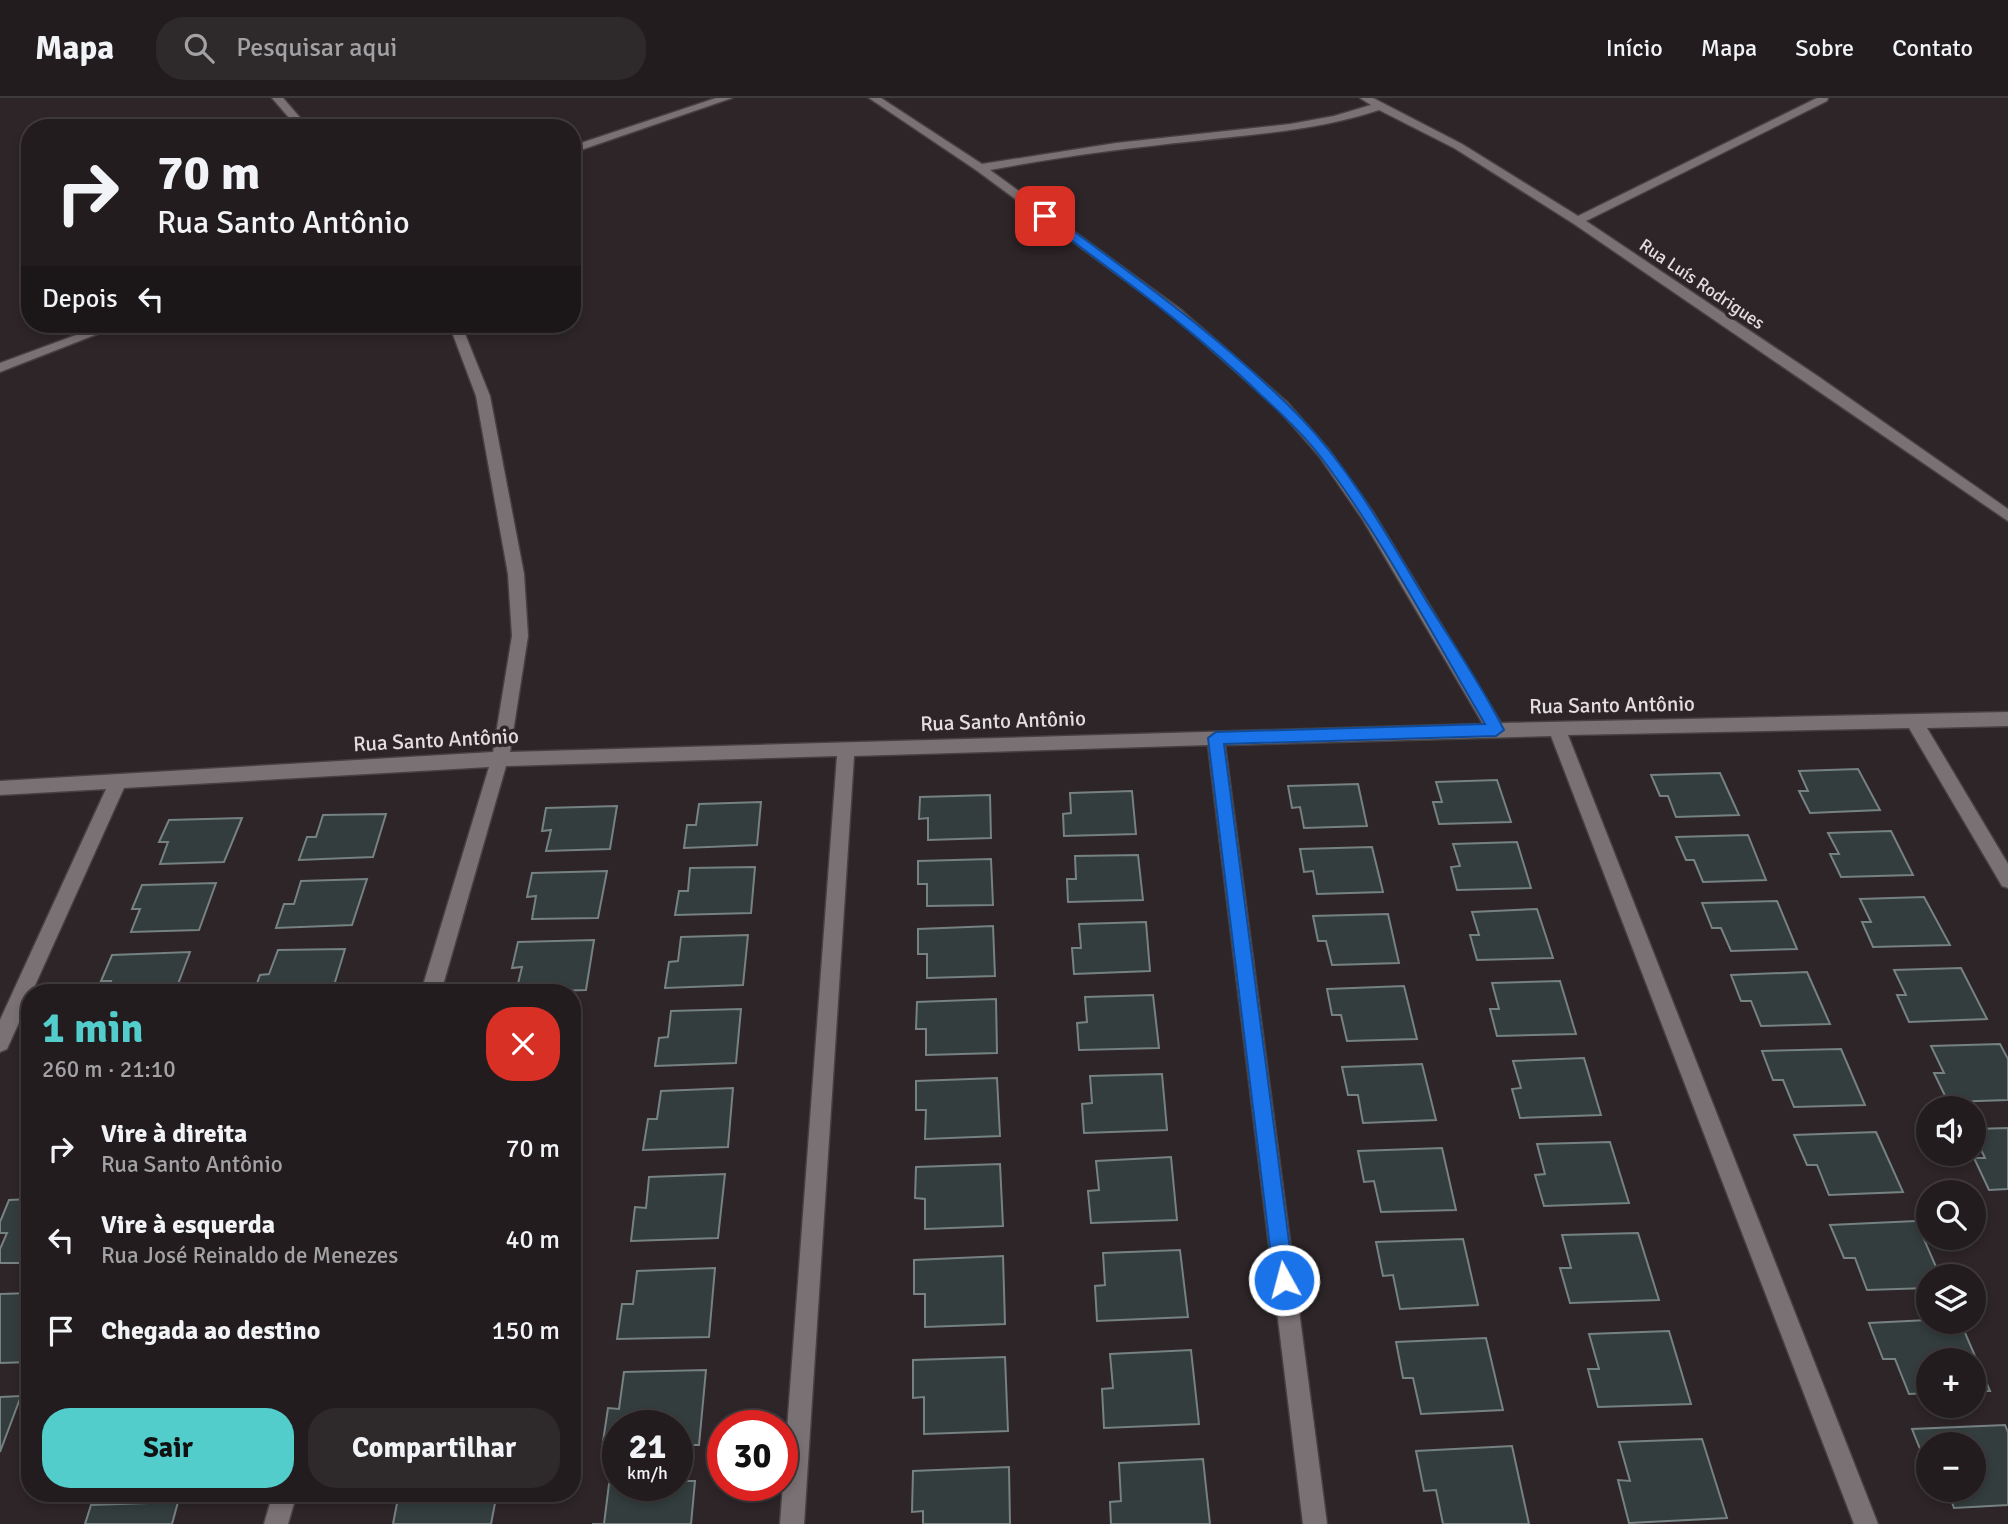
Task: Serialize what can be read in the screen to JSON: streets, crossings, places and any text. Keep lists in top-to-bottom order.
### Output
{
  "streets": {
    "street": ["Rua Luís Rodrigues", "Rua Santo Antônio"]
  },
  "page": {
    "header": "Mapa",
    "search": "Pesquisar aqui",
    "nav": [
      "Início",
      "Mapa",
      "Sobre",
      "Contato"
    ],
    "turn": ["70 m", "Rua Santo Antônio"],
    "then": "Depois",
    "heading": ["1 min", "260 m · 21:10"],
    "map_buttons": ["+", "−"],
    "list": [
      {
        "name": "Vire à direita",
        "note": "Rua Santo Antônio",
        "value": "70 m"
      },
      {
        "name": "Vire à esquerda",
        "note": "Rua José Reinaldo de Menezes",
        "value": "40 m"
      },
      {
        "name": "Chegada ao destino",
        "value": "150 m"
      }
    ],
    "buttons": ["Sair", "Compartilhar"],
    "speed": "21 km/h",
    "limit": "30"
  }
}
